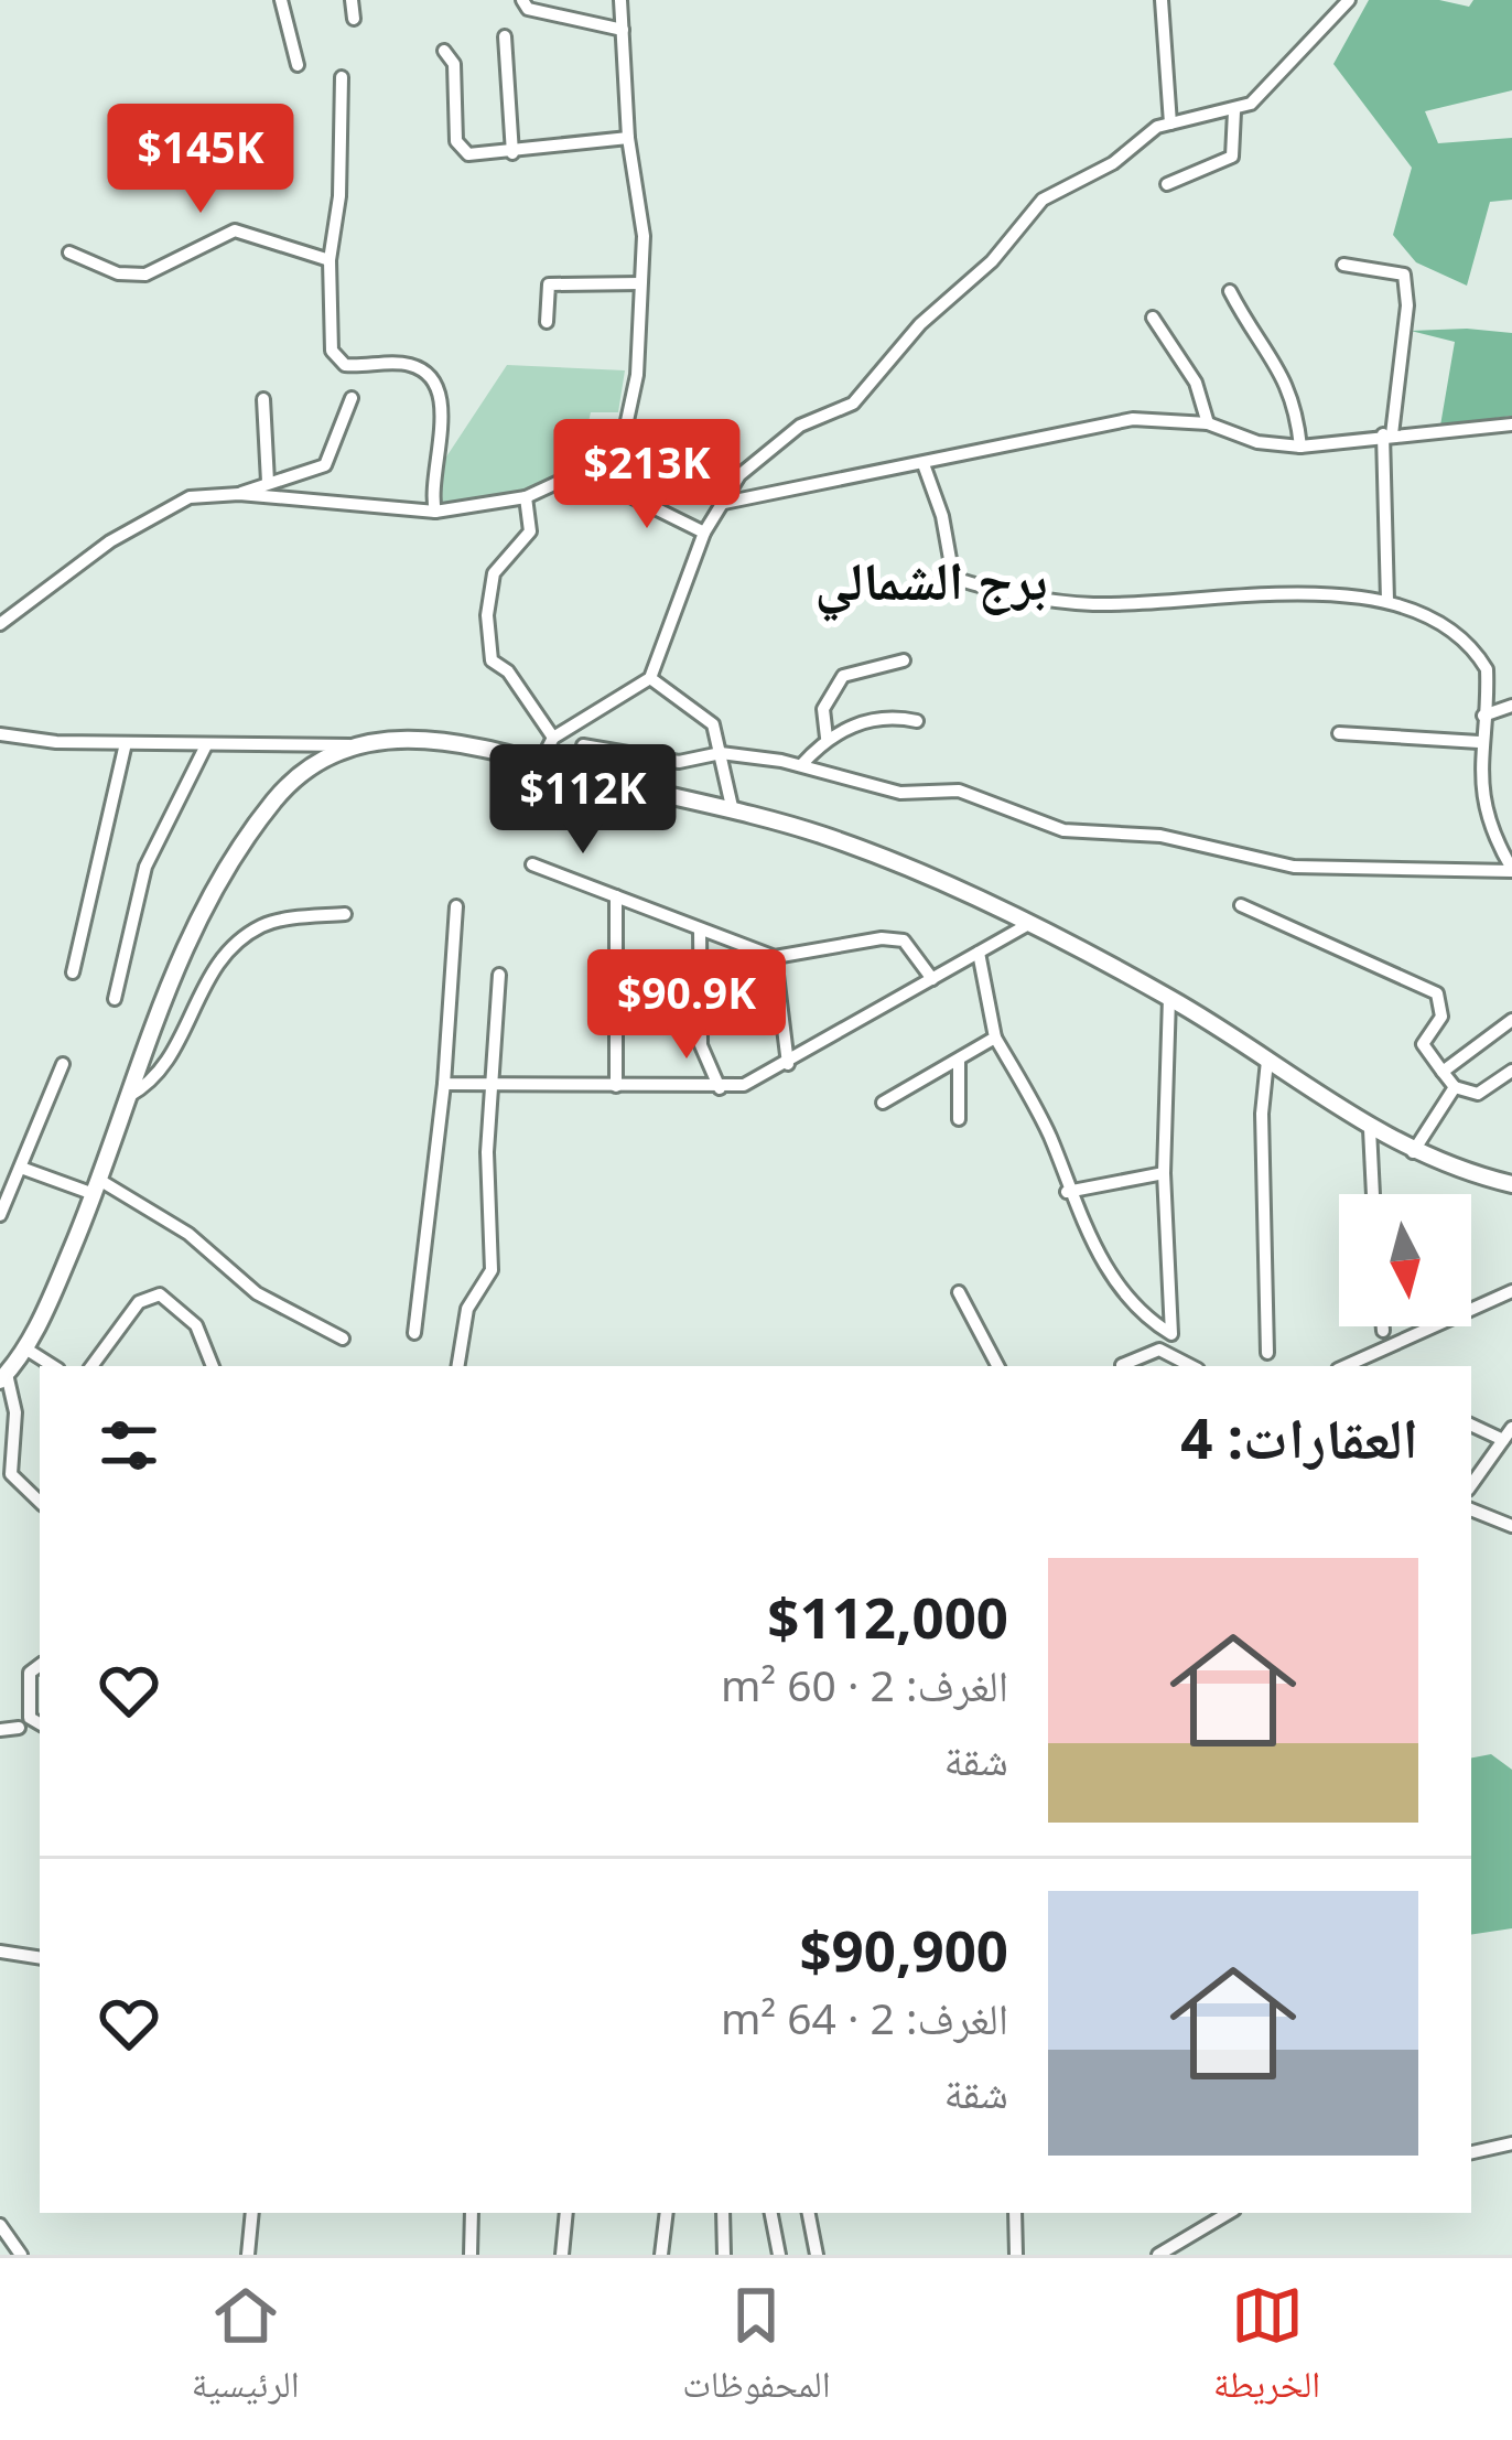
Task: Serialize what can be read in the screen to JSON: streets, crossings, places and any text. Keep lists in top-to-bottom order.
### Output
{
  "districts": ["برج الشمالي"],
  "north": "bottom",
  "page": {
    "price": [
      "$145K",
      "$213K",
      "$112K",
      "$90.9K"
    ],
    "heading": "العقارات: 4",
    "list": [
      {
        "name": "$112,000",
        "note": "الغرف: 2 · 60 m² · شقة"
      },
      {
        "name": "$90,900",
        "note": "الغرف: 2 · 64 m² · شقة"
      }
    ],
    "tabs": ["الخريطة", "المحفوظات", "الرئيسية"]
  }
}
